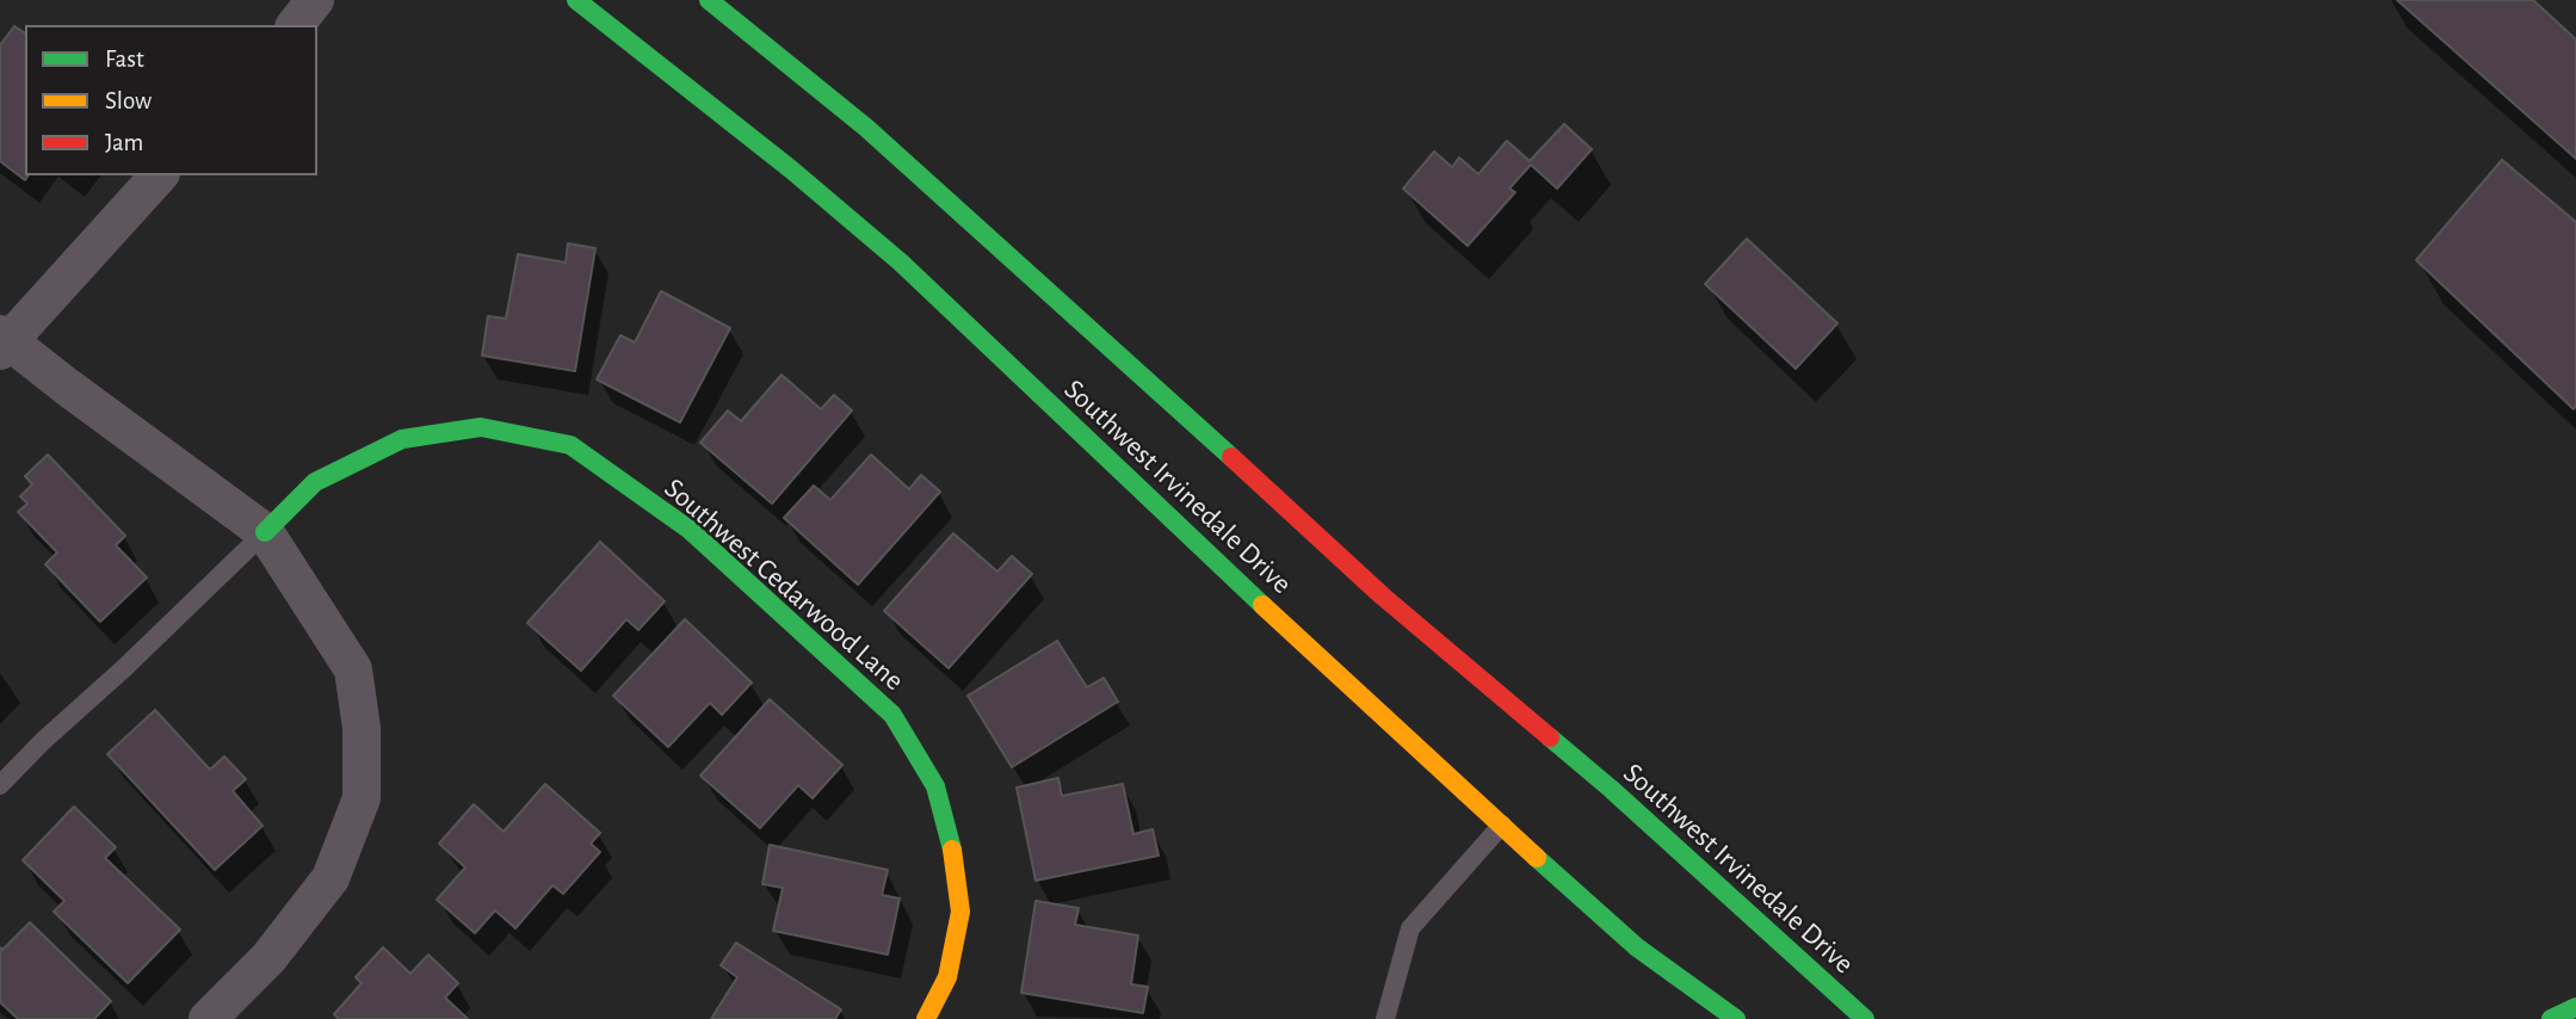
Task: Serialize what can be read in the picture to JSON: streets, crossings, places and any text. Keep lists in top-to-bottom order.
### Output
{
  "streets": {
    "main road": ["Southwest Irvinedale Drive", "Southwest Cedarwood Lane"]
  },
  "legend": ["Fast", "Slow", "Jam"]
}
